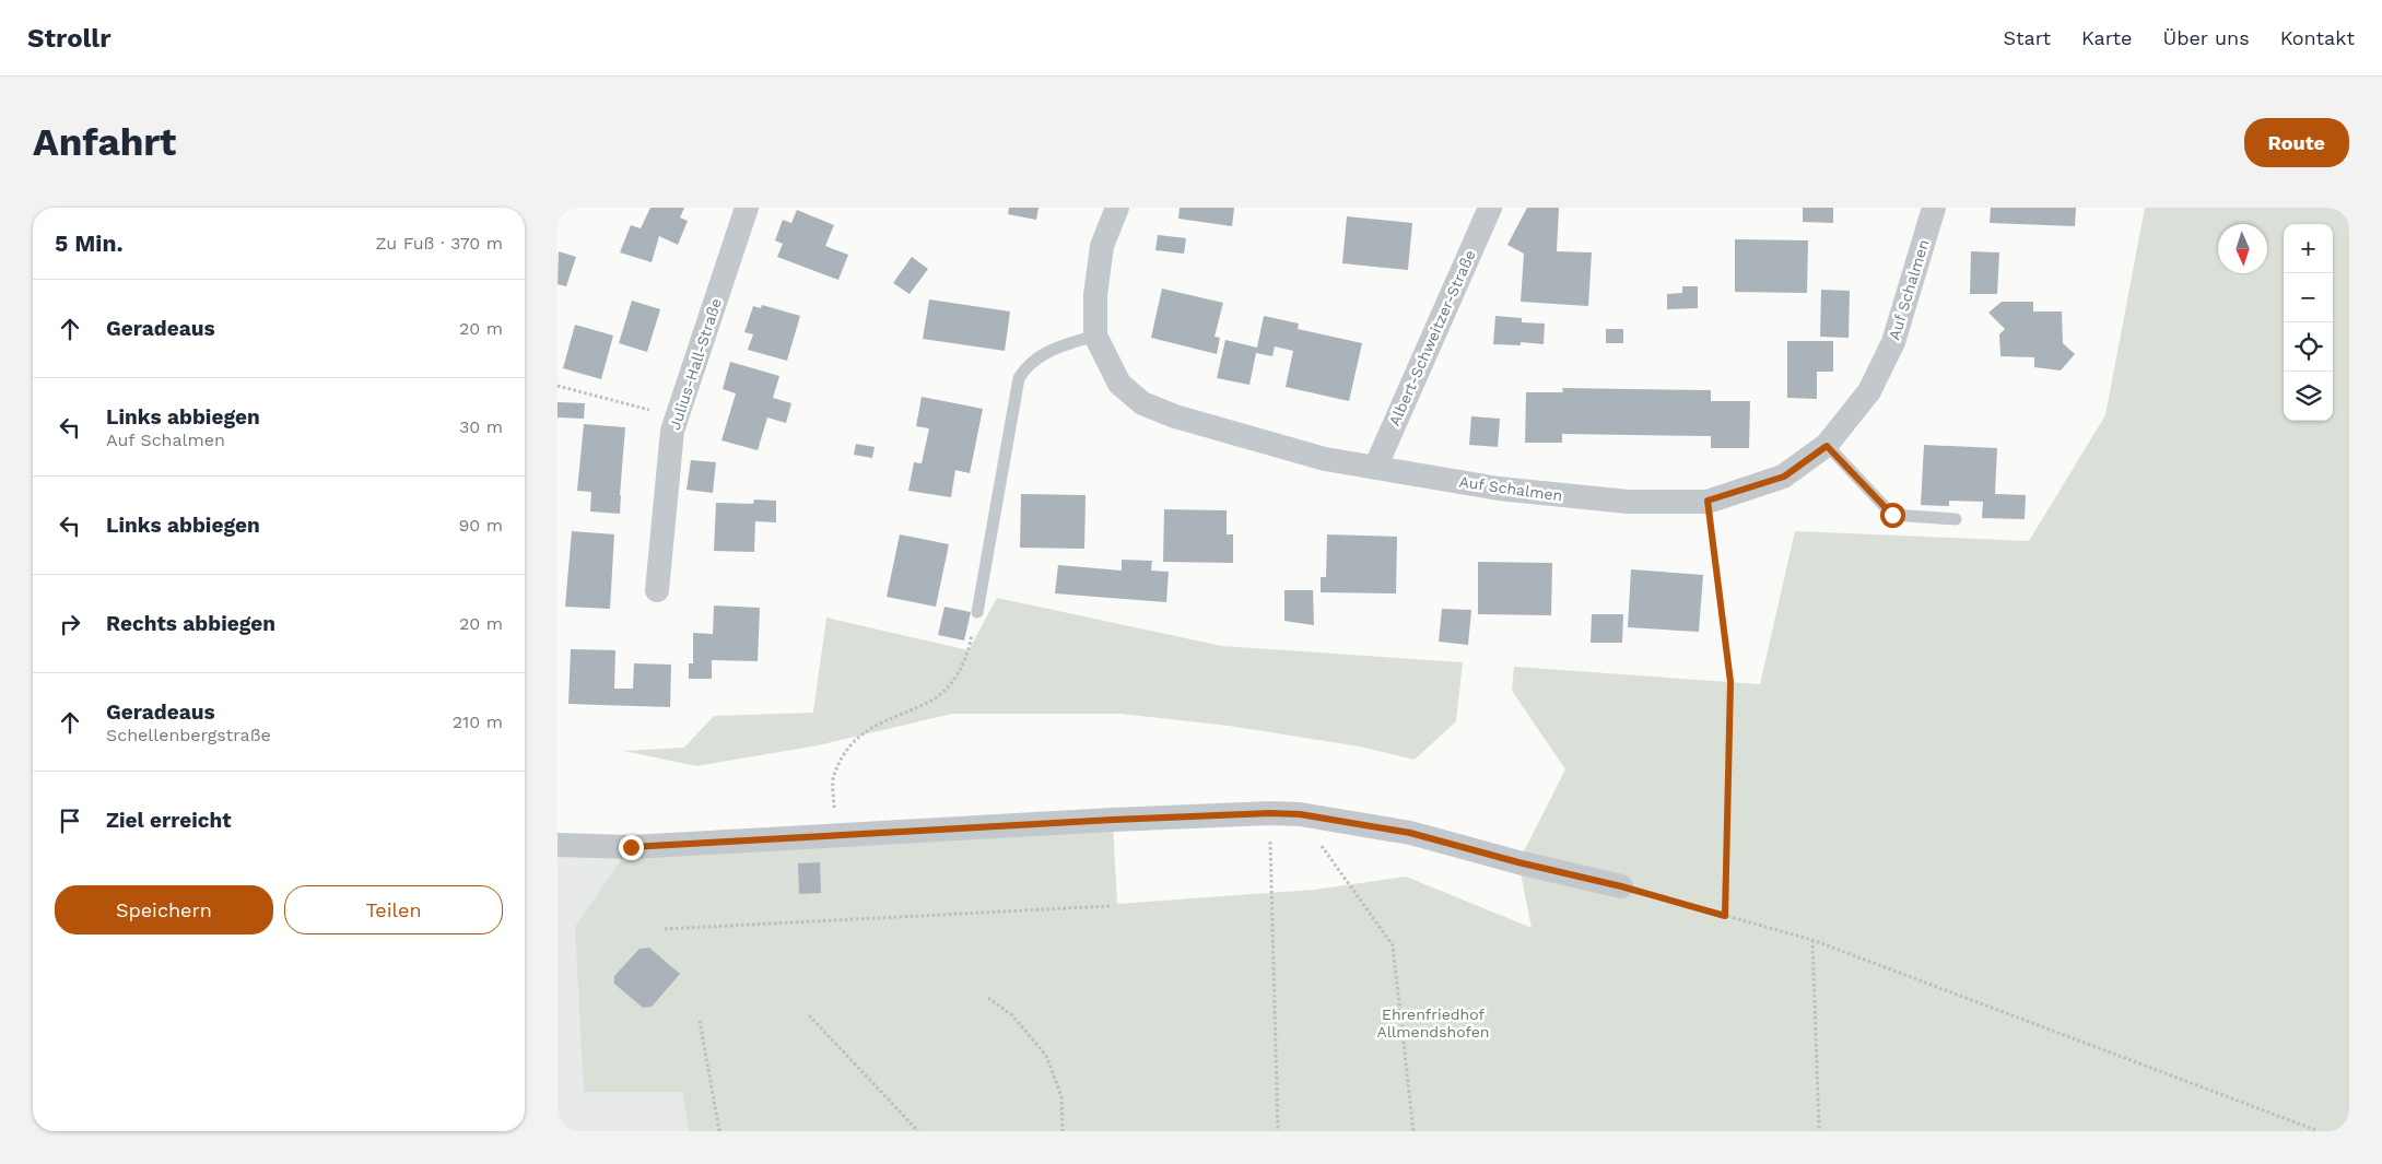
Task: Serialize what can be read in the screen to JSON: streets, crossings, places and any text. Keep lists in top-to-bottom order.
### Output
{
  "streets": {
    "street": ["Auf Schalmen", "Albert-Schweitzer-Straße", "Julius-Hall-Straße"]
  },
  "crossings": [
    ["Auf Schalmen", "Albert-Schweitzer-Straße"]
  ],
  "parks": ["Ehrenfriedhof Allmendshofen"],
  "north": "bottom",
  "page": {
    "header": "Strollr",
    "nav": [
      "Start",
      "Karte",
      "Über uns",
      "Kontakt"
    ],
    "buttons": [
      "Route",
      ["Speichern", "Teilen"]
    ],
    "title": "Anfahrt",
    "heading": ["5 Min.", "Zu Fuß · 370 m"],
    "map_buttons": ["+", "−"],
    "list": [
      ["Geradeaus", "20 m"],
      ["Links abbiegen", "Auf Schalmen", "30 m"],
      ["Links abbiegen", "90 m"],
      ["Rechts abbiegen", "20 m"],
      ["Geradeaus", "Schellenbergstraße", "210 m"],
      "Ziel erreicht"
    ]
  }
}
